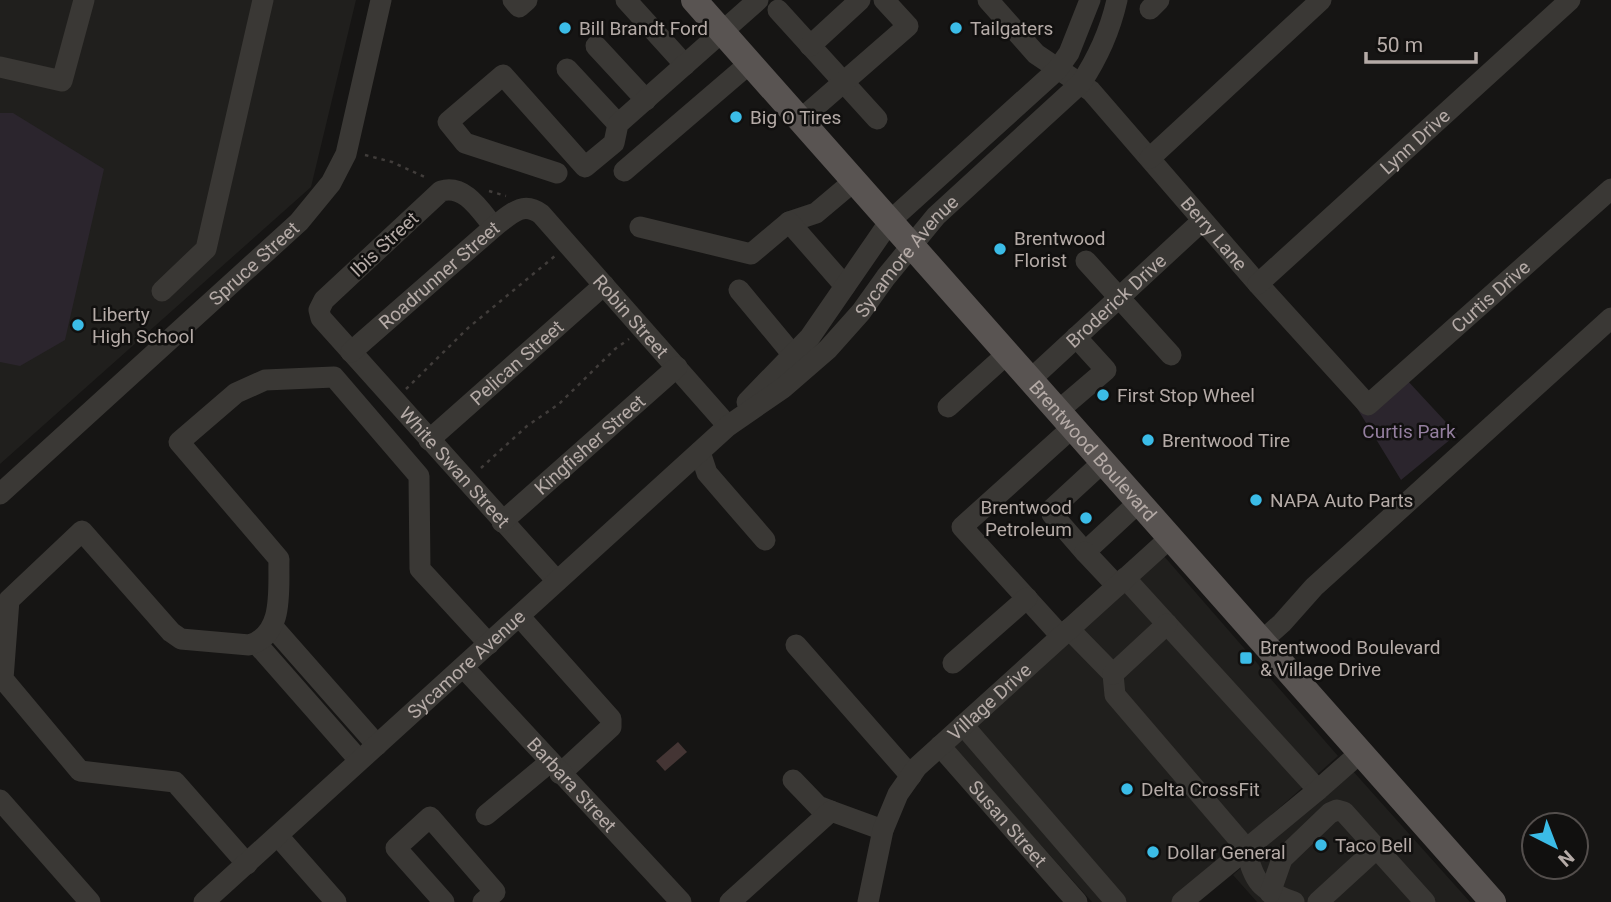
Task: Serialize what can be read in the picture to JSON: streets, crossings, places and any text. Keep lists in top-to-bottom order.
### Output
{
  "streets": {
    "main road": ["Brentwood Boulevard"],
    "street": [
      "Lynn Drive",
      "Berry Lane",
      "Ibis Street",
      "Sycamore Avenue",
      "Spruce Street",
      "Roadrunner Street",
      "Curtis Drive",
      "Broderick Drive",
      "Robin Street",
      "Pelican Street",
      "Kingfisher Street",
      "White Swan Street",
      "Village Drive",
      "Barbara Street",
      "Susan Street"
    ]
  },
  "crossings": [
    ["Lynn Drive", "Berry Lane"],
    ["Berry Lane", "Sycamore Avenue"],
    ["Berry Lane", "Curtis Drive"],
    ["Berry Lane", "Broderick Drive"],
    ["Ibis Street", "Roadrunner Street"],
    ["Ibis Street", "White Swan Street"],
    ["Sycamore Avenue", "Robin Street"],
    ["Sycamore Avenue", "Brentwood Boulevard"],
    ["Sycamore Avenue", "White Swan Street"],
    ["Sycamore Avenue", "Barbara Street"],
    ["Roadrunner Street", "Robin Street"],
    ["Roadrunner Street", "White Swan Street"],
    ["Broderick Drive", "Brentwood Boulevard"],
    ["Robin Street", "Pelican Street"],
    ["Robin Street", "Kingfisher Street"],
    ["Pelican Street", "White Swan Street"],
    ["Kingfisher Street", "White Swan Street"],
    ["Brentwood Boulevard", "Village Drive"],
    ["Village Drive", "Susan Street"]
  ],
  "parks": ["Curtis Park"],
  "places": {
    "other": [
      "Bill Brandt Ford",
      "Tailgaters",
      "Big O Tires",
      "Brentwood Florist",
      "Liberty High School",
      "First Stop Wheel",
      "Brentwood Tire",
      "NAPA Auto Parts",
      "Brentwood Petroleum",
      "Delta CrossFit",
      "Taco Bell",
      "Dollar General"
    ],
    "transit": ["Brentwood Boulevard & Village Drive"]
  },
  "scale_bar": "50 m",
  "north": "bottom right"
}
